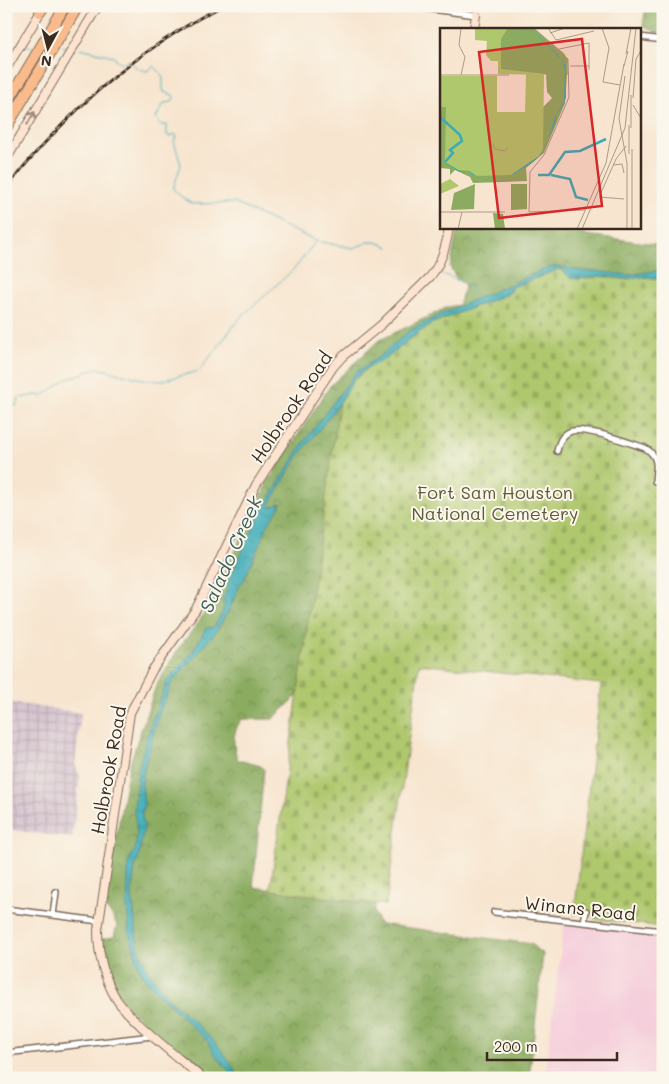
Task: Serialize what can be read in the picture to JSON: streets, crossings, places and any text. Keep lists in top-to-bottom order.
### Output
{
  "streets": {
    "street": ["Holbrook Road", "Winans Road"]
  },
  "water": ["Salado Creek"],
  "parks": ["Fort Sam Houston National Cemetery"],
  "scale_bar": "200 m",
  "north": "bottom"
}
